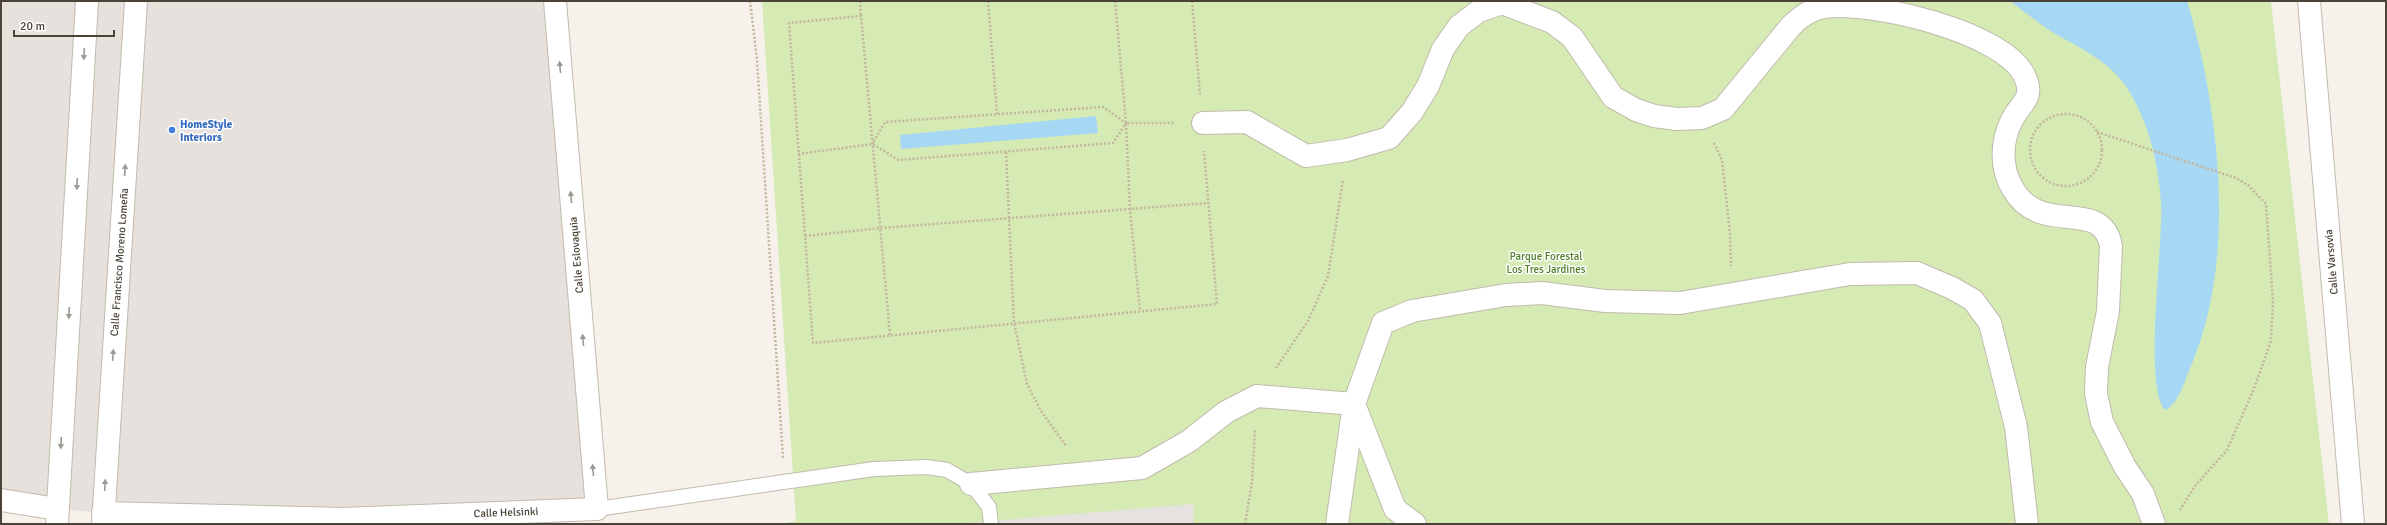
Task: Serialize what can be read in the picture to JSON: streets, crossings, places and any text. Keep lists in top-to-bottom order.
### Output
{
  "streets": {
    "street": [
      "Calle Eslovaquia",
      "Calle Francisco Moreno Lomeña",
      "Calle Varsovia",
      "Calle Helsinki"
    ]
  },
  "crossings": [
    ["Calle Eslovaquia", "Calle Helsinki"],
    ["Calle Francisco Moreno Lomeña", "Calle Helsinki"]
  ],
  "one_way": ["Calle Eslovaquia"],
  "parks": ["Parque Forestal Los Tres Jardines"],
  "places": ["HomeStyle Interiors"],
  "scale_bar": "20 m"
}
